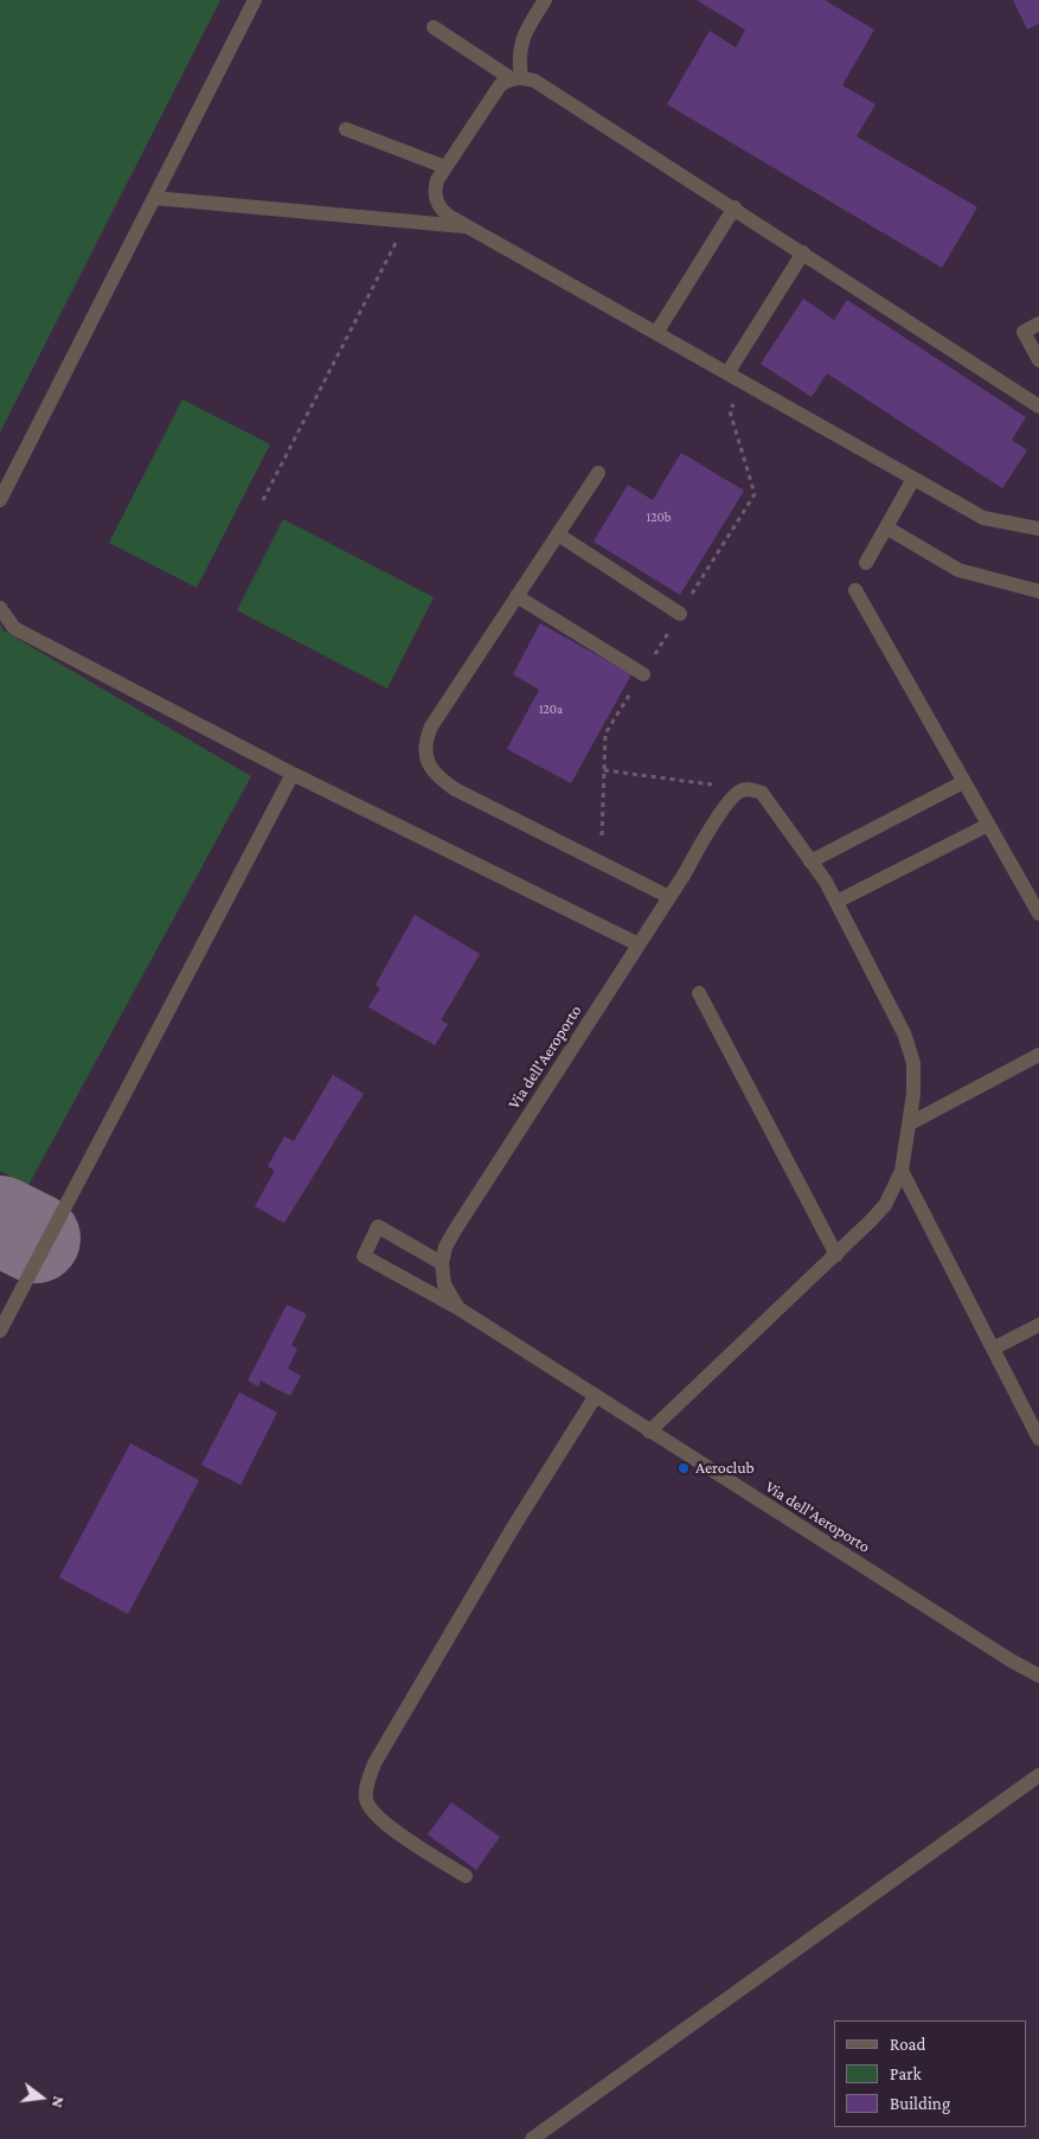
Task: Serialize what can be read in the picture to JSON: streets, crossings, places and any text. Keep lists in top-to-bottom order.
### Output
{
  "streets": {
    "street": ["Via dell'Aeroporto"]
  },
  "places": ["Aeroclub"],
  "house_numbers": ["120b", "120a"],
  "legend": ["Road", "Park", "Building"],
  "north": "right"
}
